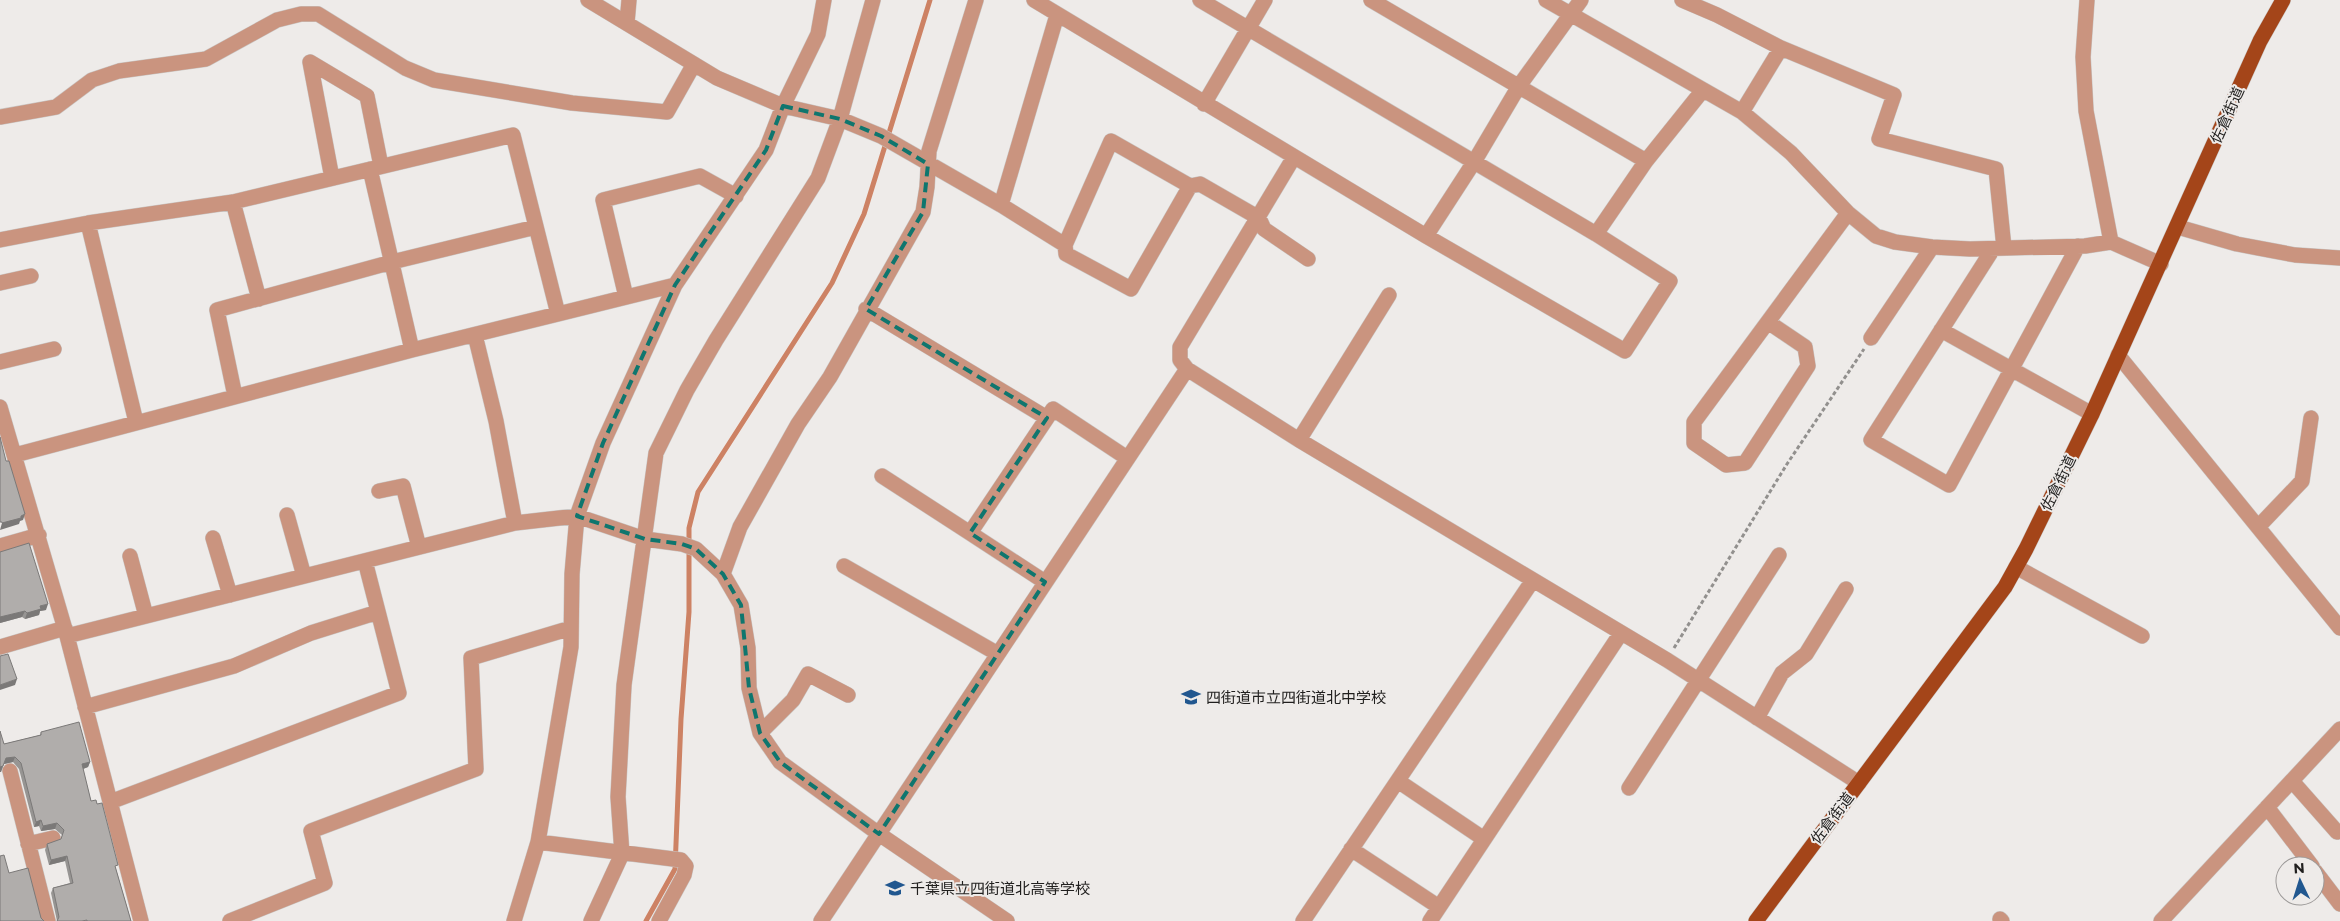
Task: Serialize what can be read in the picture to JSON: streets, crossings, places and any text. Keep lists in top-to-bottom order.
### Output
{
  "streets": {
    "main road": ["佐倉街道"]
  },
  "places": {
    "school or university": ["四街道市立四街道北中学校", "千葉県立四街道北高等学校"]
  },
  "north": "top"
}
